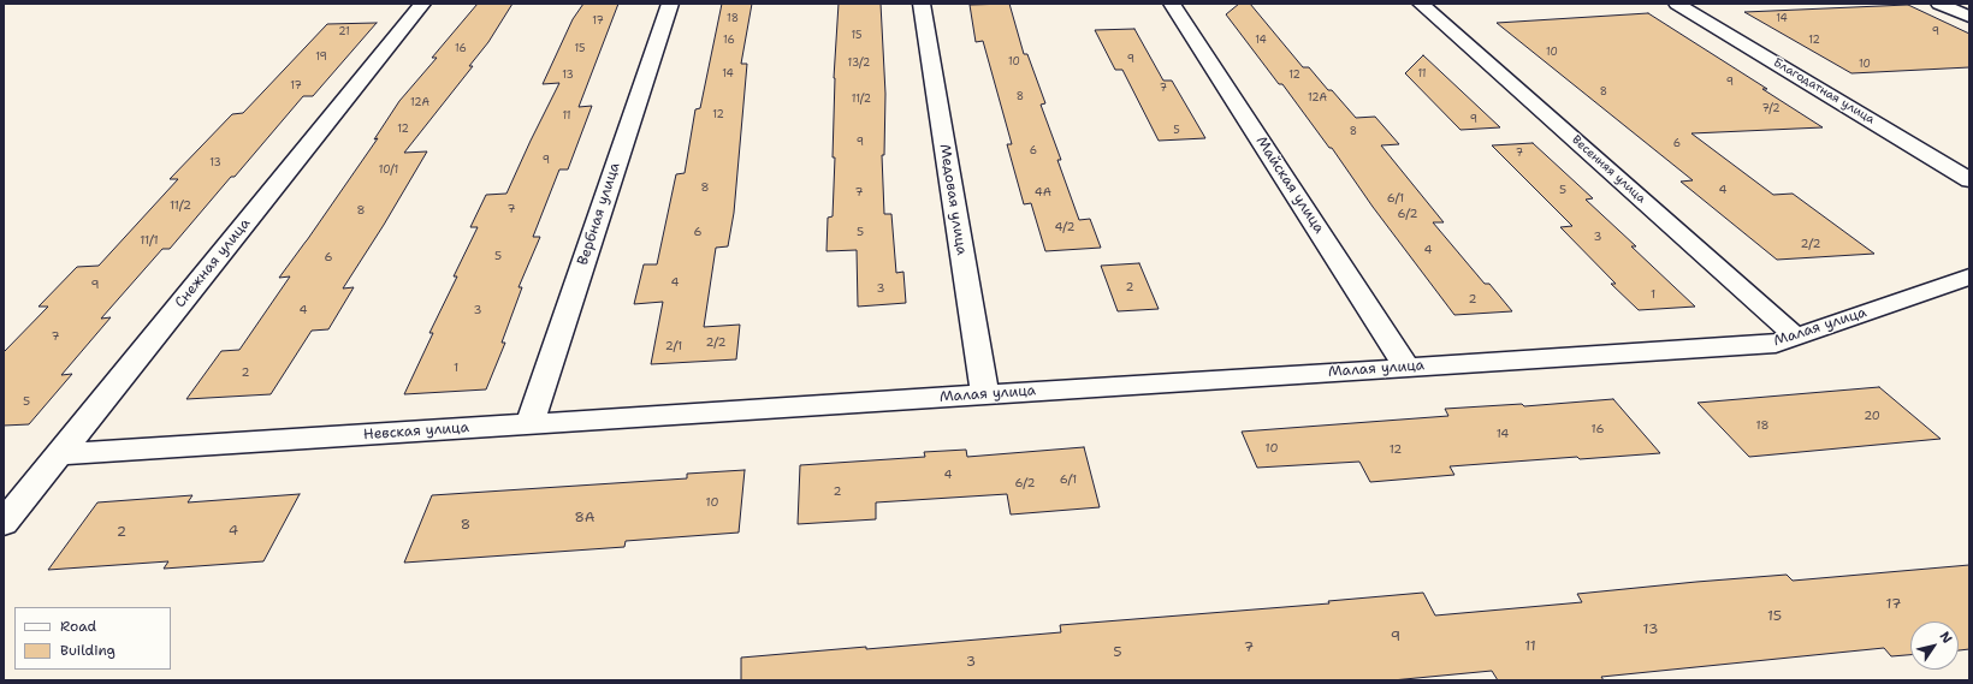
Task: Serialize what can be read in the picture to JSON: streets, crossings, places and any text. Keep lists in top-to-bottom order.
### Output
{
  "streets": {
    "street": [
      "Благодатная улица",
      "Весенняя улица",
      "Майская улица",
      "Медовая улица",
      "Вербная улица",
      "Снежная улица",
      "Малая улица",
      "Невская улица"
    ]
  },
  "crossings": [
    ["Весенняя улица", "Малая улица"],
    ["Майская улица", "Малая улица"],
    ["Медовая улица", "Малая улица"],
    ["Вербная улица", "Невская улица"],
    ["Снежная улица", "Невская улица"],
    ["Малая улица", "Невская улица"]
  ],
  "house_numbers": [
    "18",
    "14",
    "17",
    "21",
    "9",
    "15",
    "16",
    "14",
    "12",
    "16",
    "15",
    "10",
    "19",
    "9",
    "10",
    "13/2",
    "10",
    "14",
    "11",
    "13",
    "12",
    "9",
    "17",
    "7",
    "8",
    "8",
    "12А",
    "11/2",
    "12А",
    "7/2",
    "12",
    "11",
    "9",
    "12",
    "5",
    "8",
    "9",
    "6",
    "6",
    "7",
    "9",
    "13",
    "10/1",
    "8",
    "5",
    "4",
    "7",
    "4А",
    "6/1",
    "11/2",
    "7",
    "8",
    "6/2",
    "4/2",
    "6",
    "5",
    "3",
    "11/1",
    "2/2",
    "4",
    "5",
    "6",
    "4",
    "9",
    "2",
    "3",
    "1",
    "2",
    "4",
    "3",
    "7",
    "2/2",
    "2/1",
    "1",
    "2",
    "5",
    "20",
    "18",
    "16",
    "14",
    "10",
    "12",
    "4",
    "6/1",
    "6/2",
    "2",
    "10",
    "8А",
    "8",
    "4",
    "2",
    "17",
    "15",
    "13",
    "9",
    "11",
    "7",
    "5",
    "3"
  ],
  "legend": ["Road", "Building"],
  "north": "top right"
}
